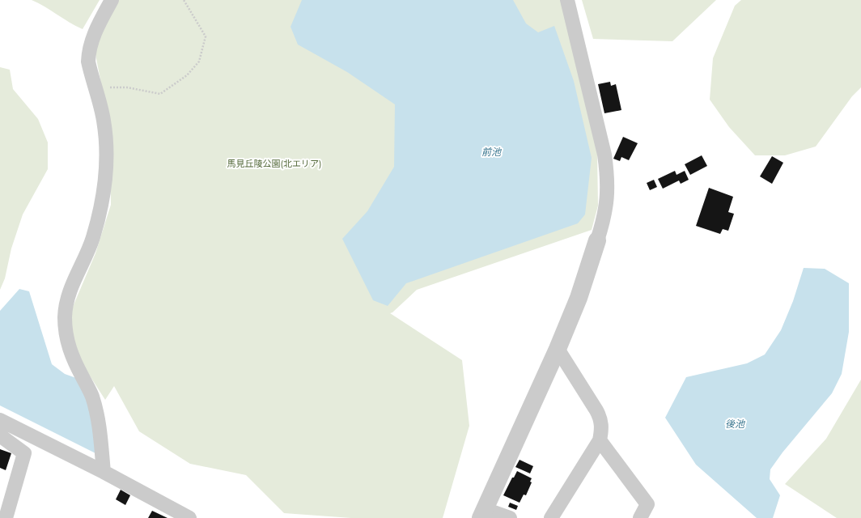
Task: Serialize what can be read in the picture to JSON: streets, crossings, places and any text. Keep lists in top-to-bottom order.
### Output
{
  "water": ["前池", "後池"],
  "parks": ["馬見丘陵公園(北エリア)"]
}
